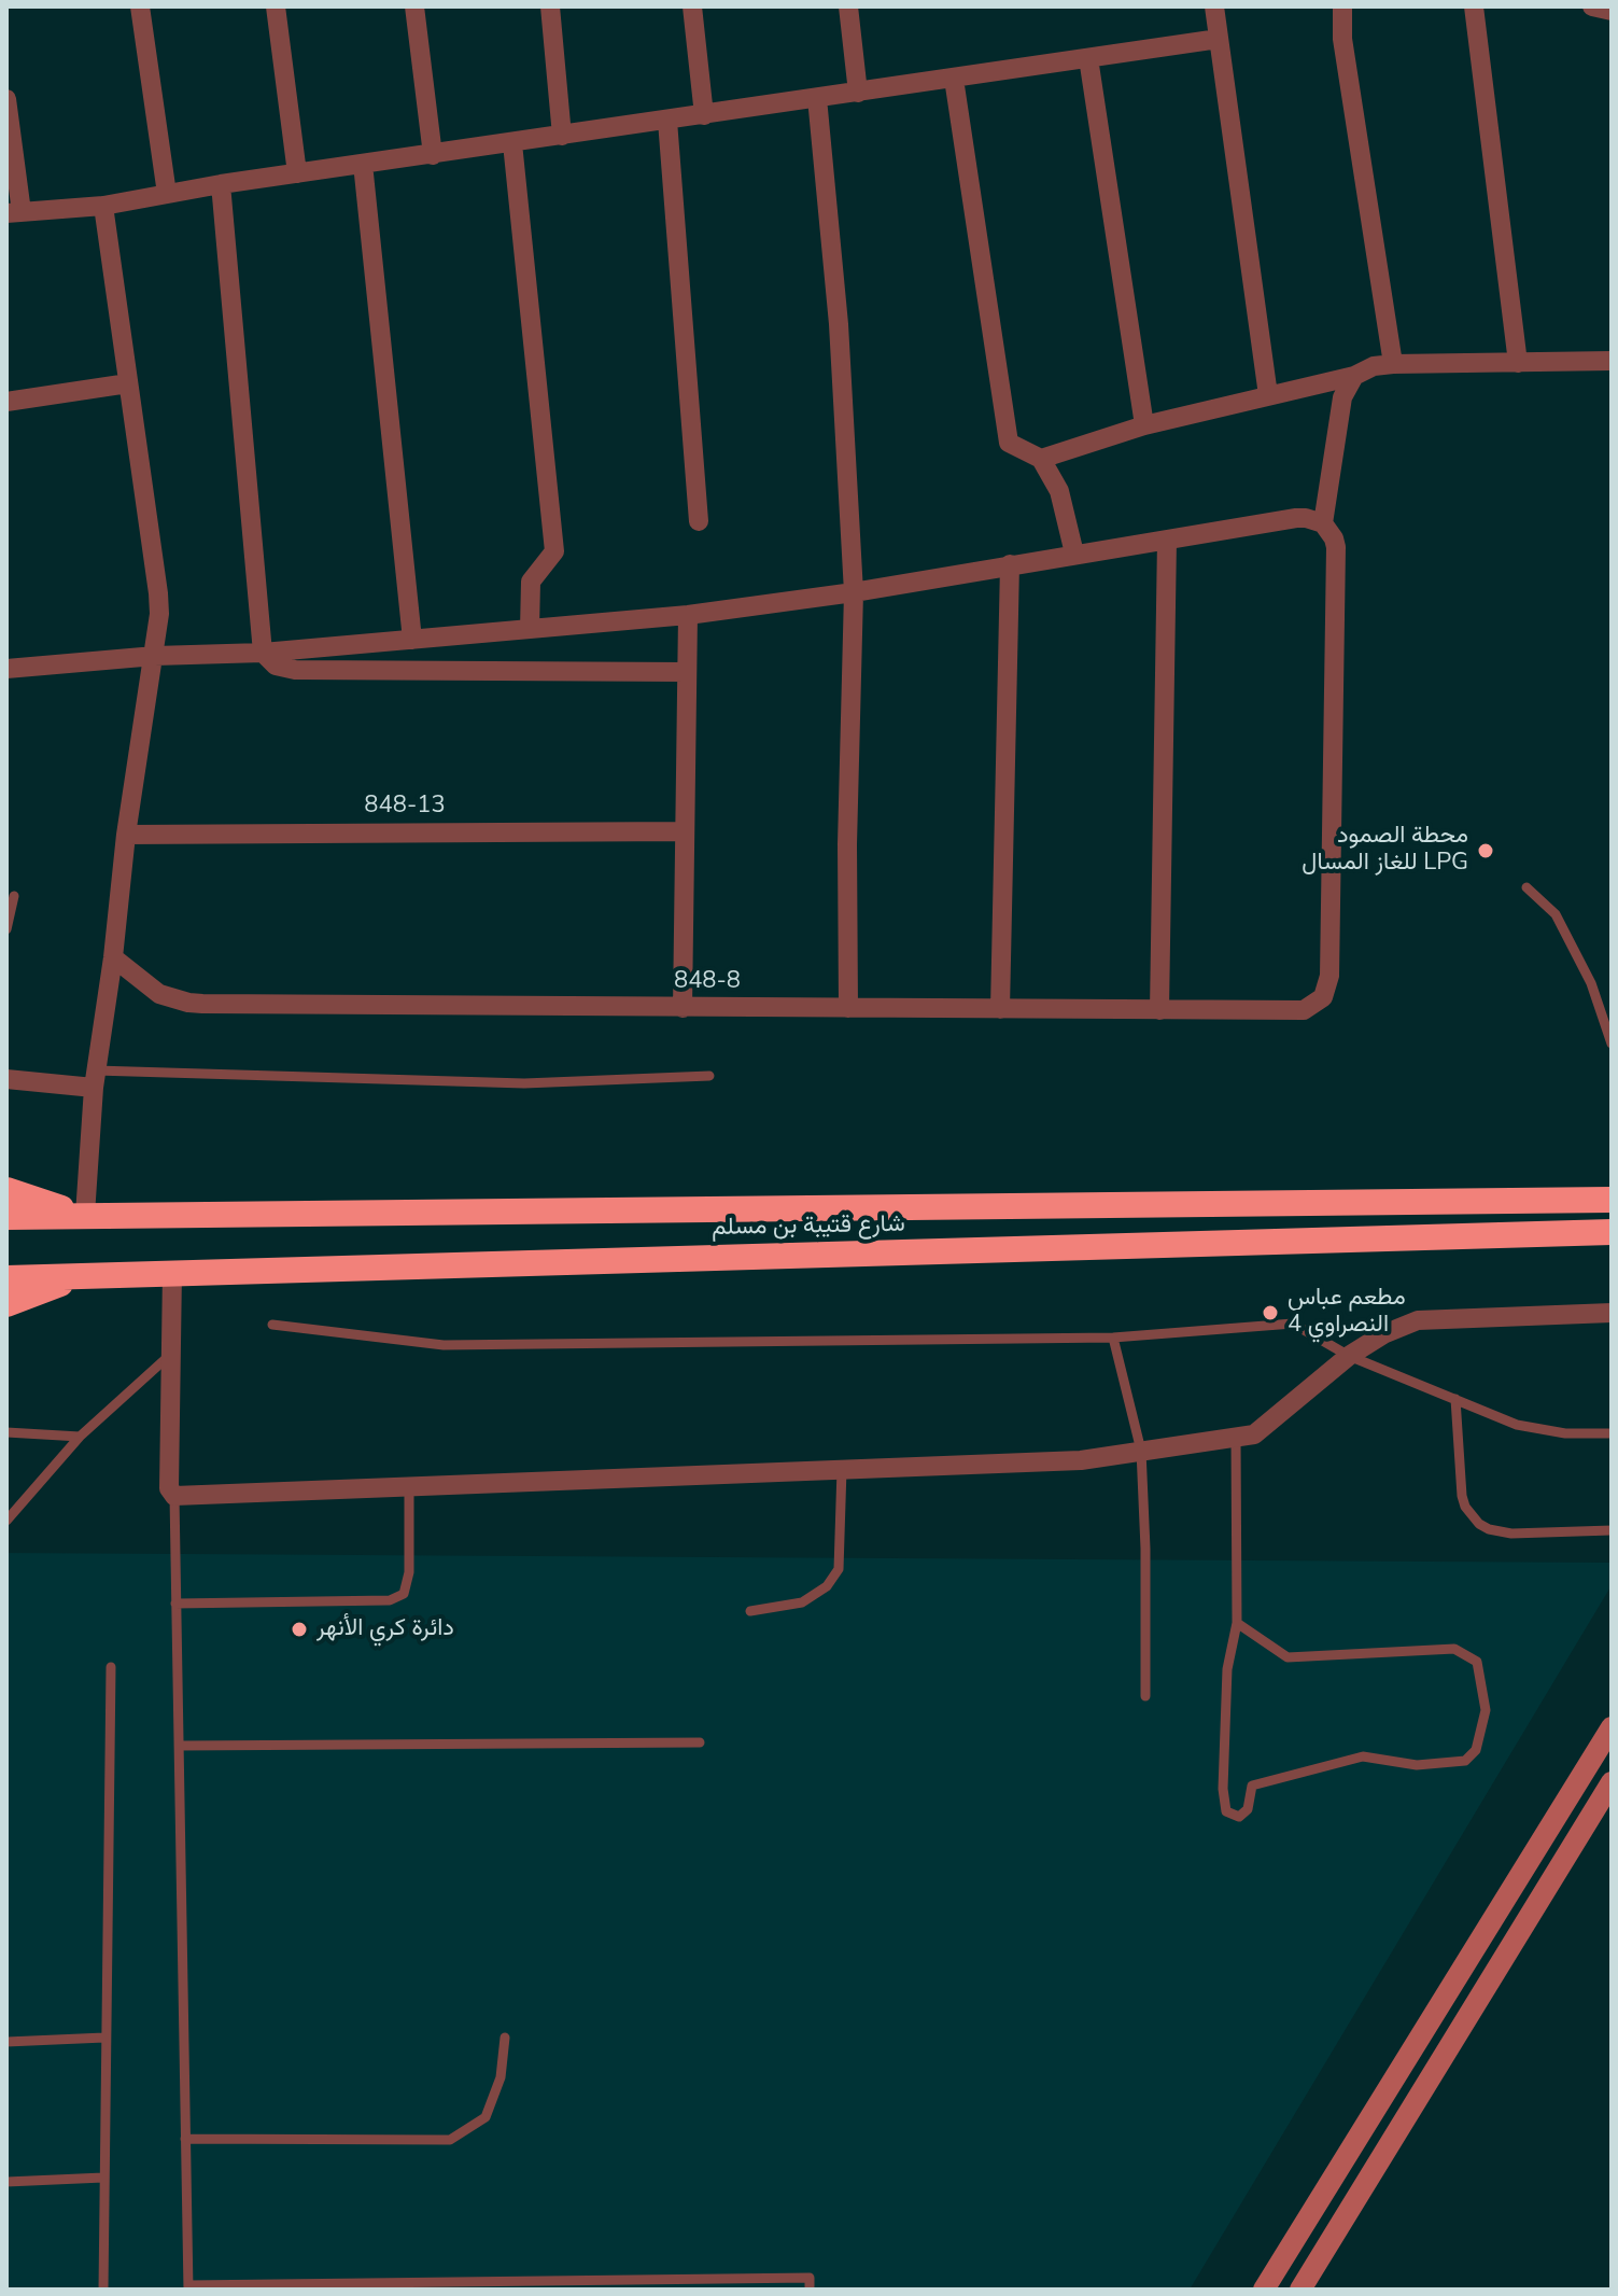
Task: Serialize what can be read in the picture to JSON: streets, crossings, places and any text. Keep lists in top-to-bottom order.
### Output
{
  "streets": {
    "highway": ["شارع قتيبة بن مسلم"],
    "street": ["848-13", "848-8"]
  },
  "places": ["محطة الصمود للغاز المسال LPG", "مطعم عباس النصراوي 4", "دائرة كري الأنهر"]
}
